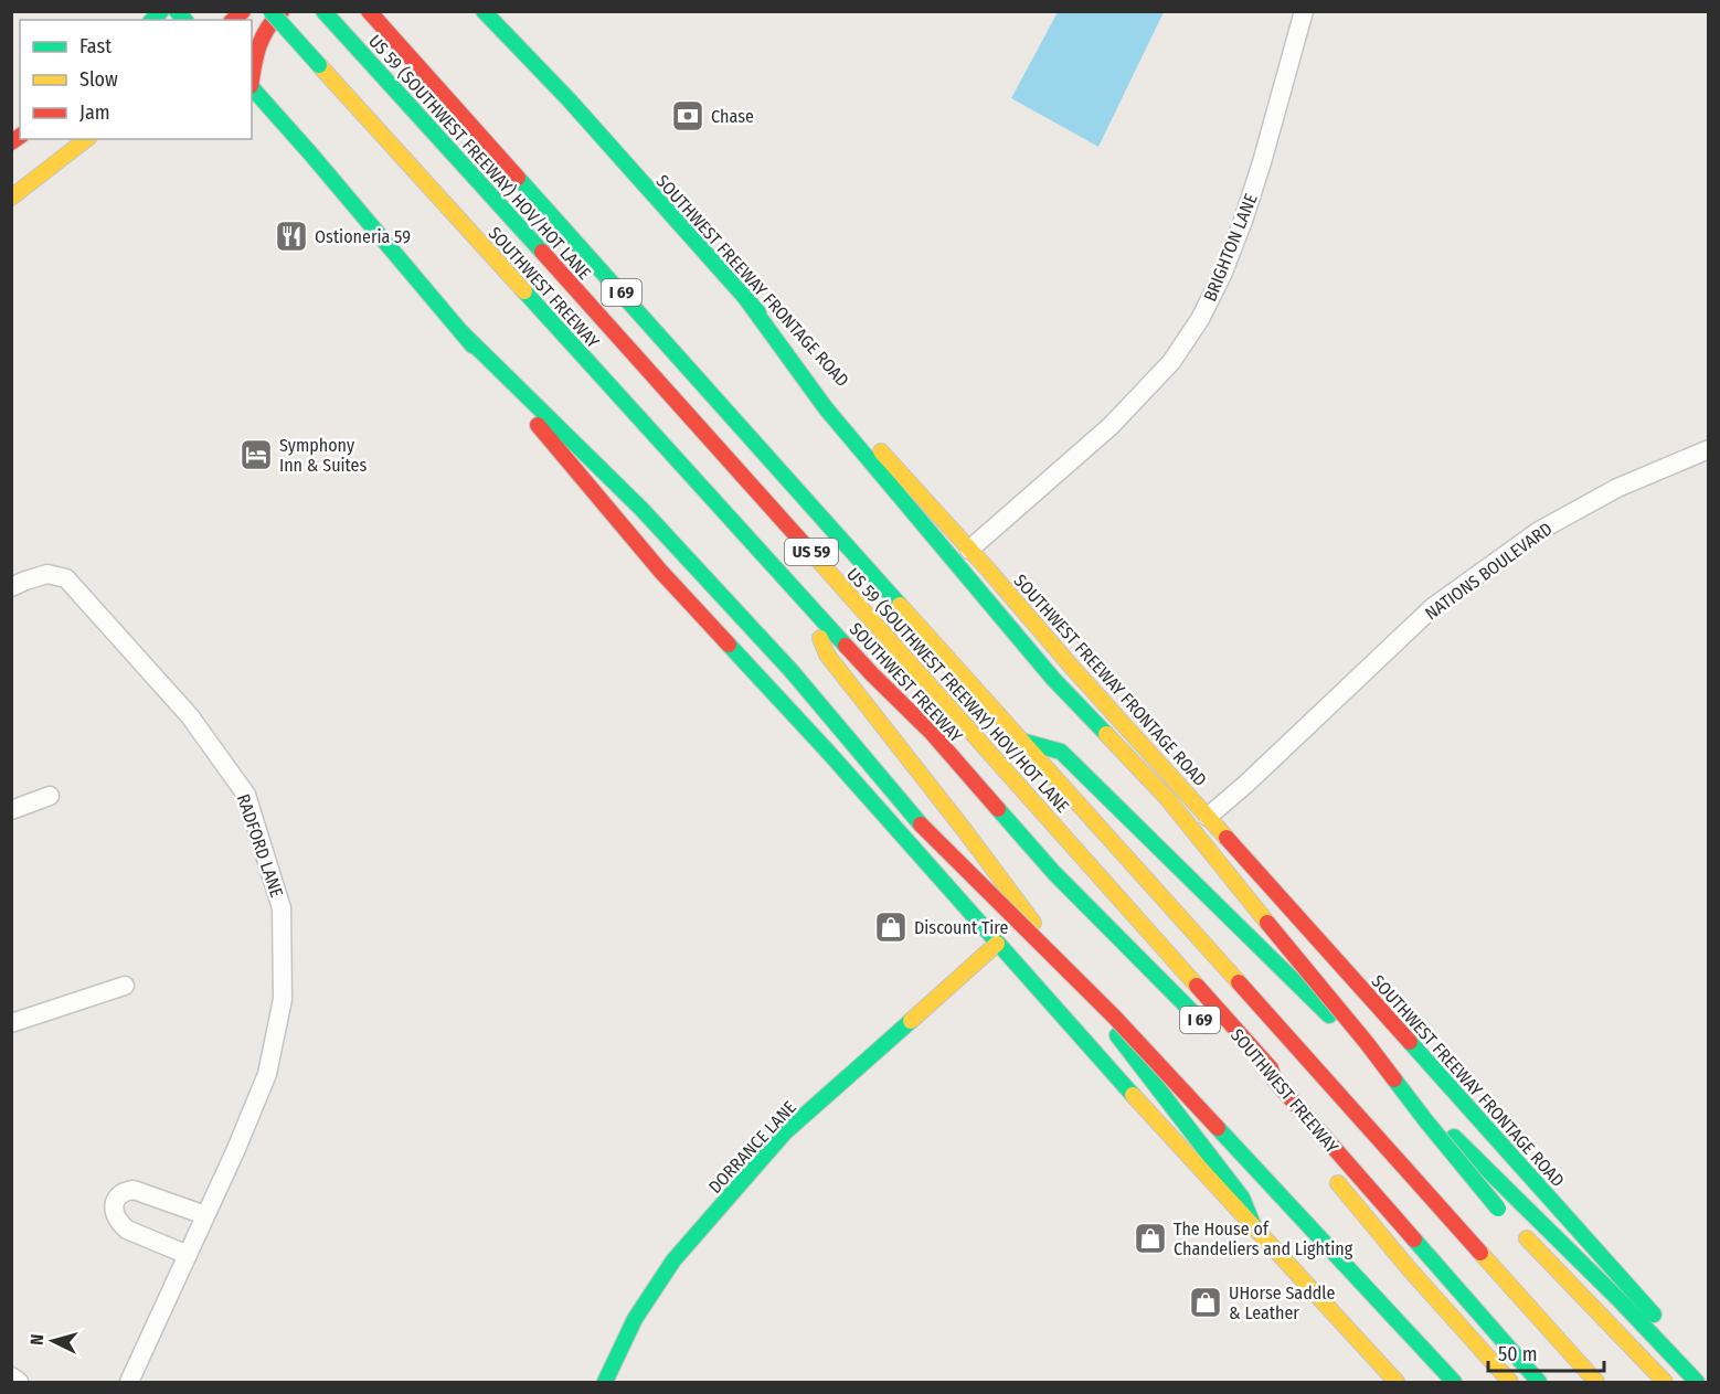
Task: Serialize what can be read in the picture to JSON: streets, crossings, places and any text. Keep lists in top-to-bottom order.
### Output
{
  "streets": {
    "main road": [
      "US 59 (SOUTHWEST FREEWAY) HOV/HOT LANE",
      "SOUTHWEST FREEWAY FRONTAGE ROAD",
      "SOUTHWEST FREEWAY",
      "I 69",
      "US 59",
      "DORRANCE LANE"
    ],
    "street": ["BRIGHTON LANE", "NATIONS BOULEVARD", "RADFORD LANE"]
  },
  "crossings": [
    ["US 59 (SOUTHWEST FREEWAY) HOV/HOT LANE", "SOUTHWEST FREEWAY"],
    ["BRIGHTON LANE", "SOUTHWEST FREEWAY FRONTAGE ROAD"],
    ["SOUTHWEST FREEWAY FRONTAGE ROAD", "NATIONS BOULEVARD"]
  ],
  "places": {
    "bank": ["Chase"],
    "restaurant": ["Ostioneria 59"],
    "hotel": ["Symphony Inn & Suites"],
    "shop": ["Discount Tire", "The House of Chandeliers and Lighting", "UHorse Saddle & Leather"]
  },
  "legend": ["Fast", "Slow", "Jam"],
  "scale_bar": "50 m",
  "north": "left"
}
